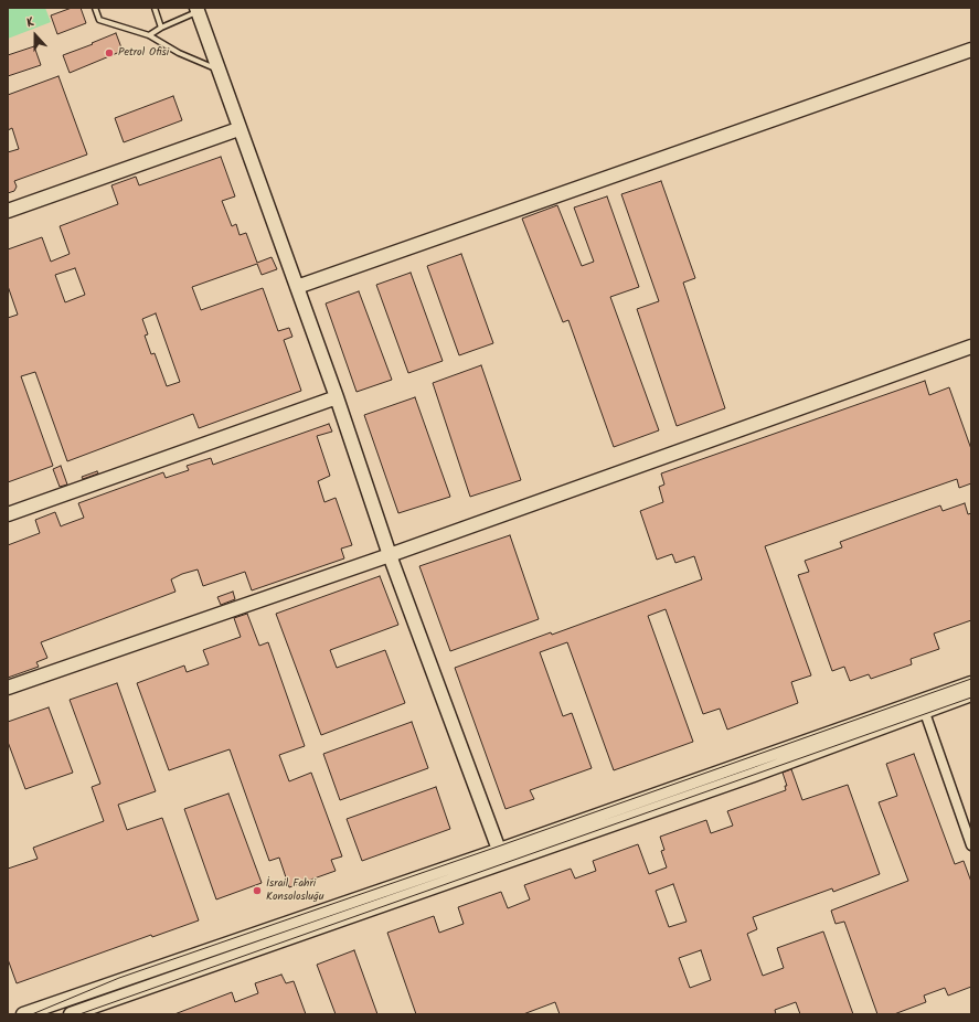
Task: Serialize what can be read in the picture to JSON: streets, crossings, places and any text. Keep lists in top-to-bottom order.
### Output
{
  "places": ["Petrol Ofisi", "İsrail Fahri Konsolosluğu"],
  "north": "top"
}
